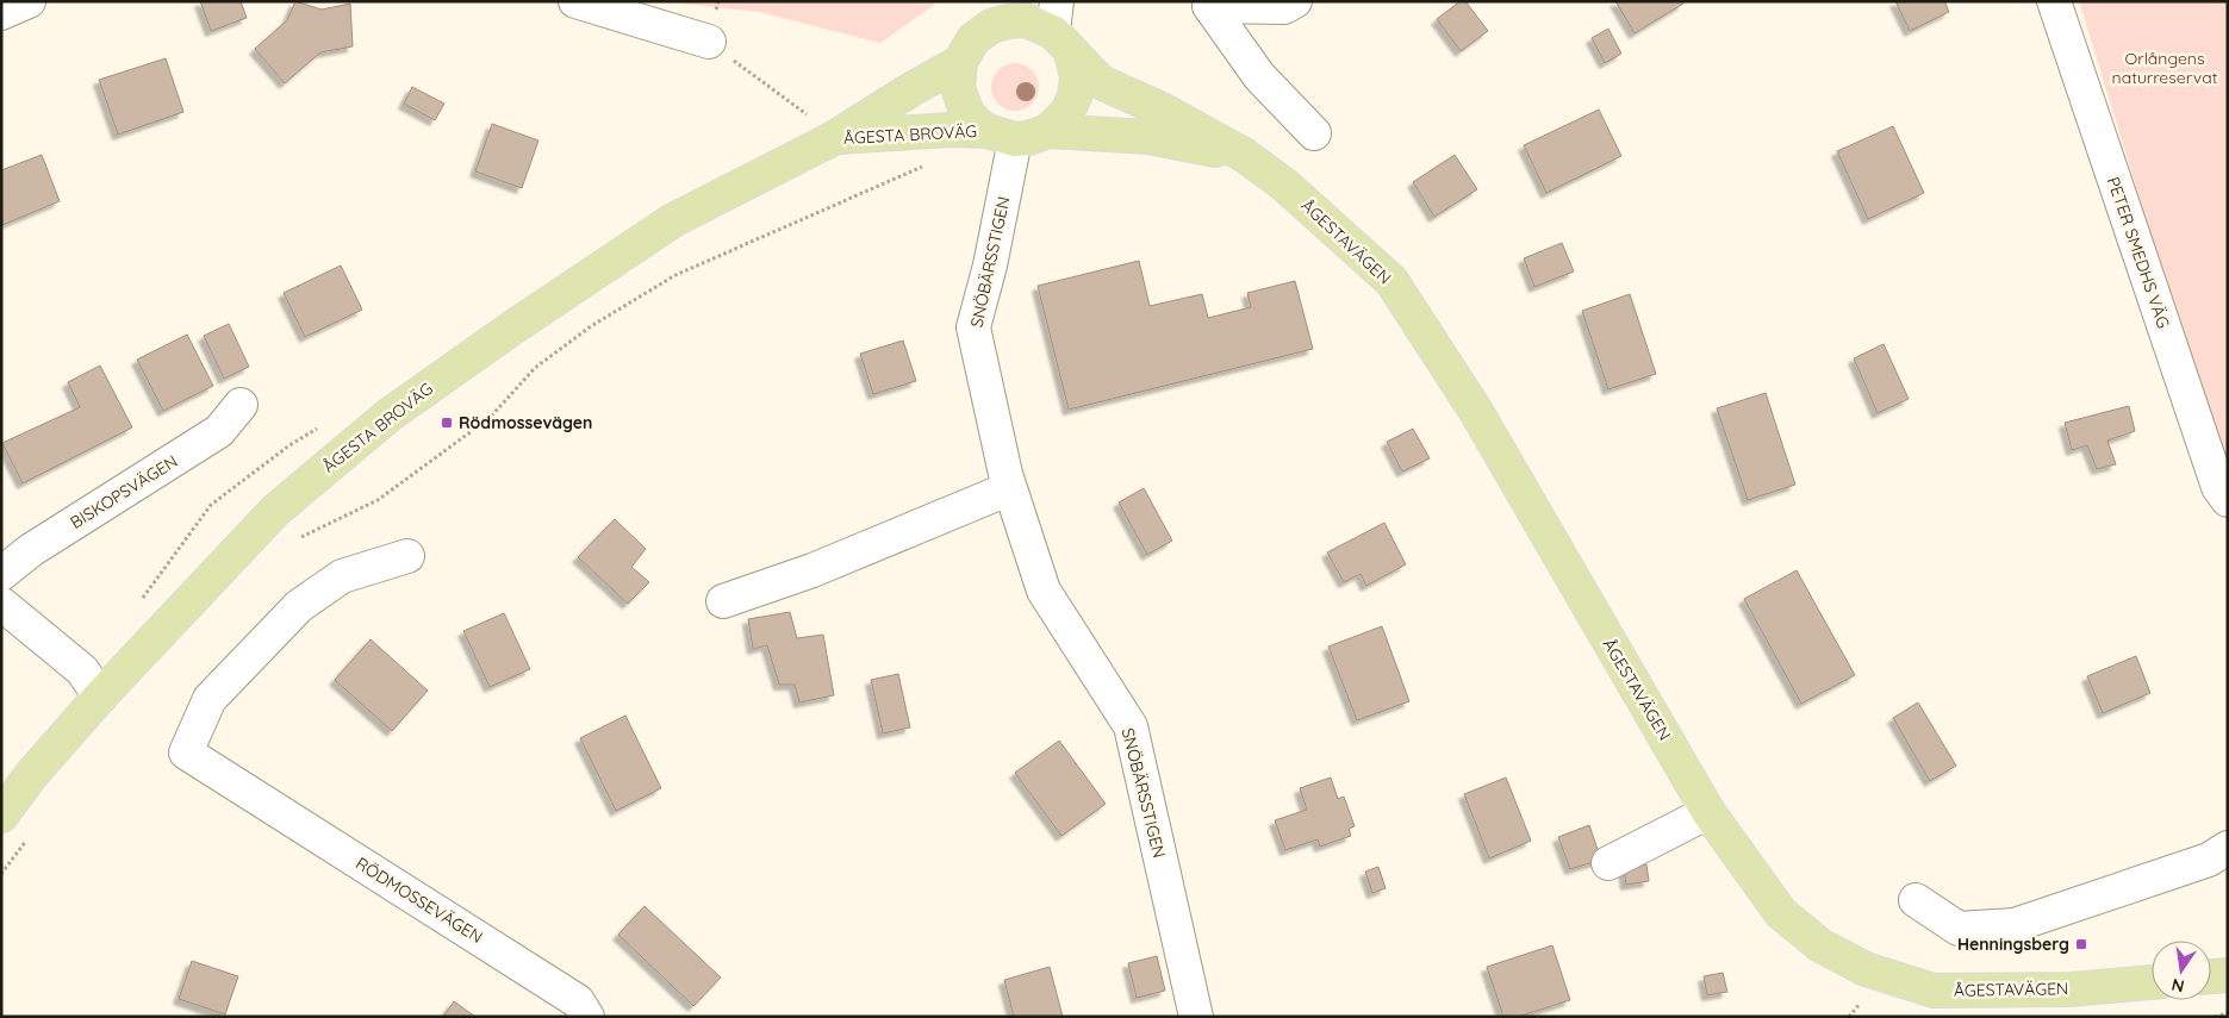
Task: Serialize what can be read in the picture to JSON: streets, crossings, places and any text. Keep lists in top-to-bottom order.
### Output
{
  "streets": {
    "main road": ["ÅGESTA BROVÄG", "ÅGESTAVÄGEN"],
    "street": [
      "PETER SMEDHS VÄG",
      "SNÖBÄRSSTIGEN",
      "BISKOPSVÄGEN",
      "RÖDMOSSEVÄGEN"
    ]
  },
  "crossings": [
    ["ÅGESTA BROVÄG", "ÅGESTAVÄGEN"],
    ["ÅGESTA BROVÄG", "SNÖBÄRSSTIGEN"],
    ["ÅGESTAVÄGEN", "SNÖBÄRSSTIGEN"]
  ],
  "parks": ["Orlångens naturreservat"],
  "places": {
    "transit": ["Rödmossevägen", "Henningsberg"]
  },
  "north": "bottom"
}
